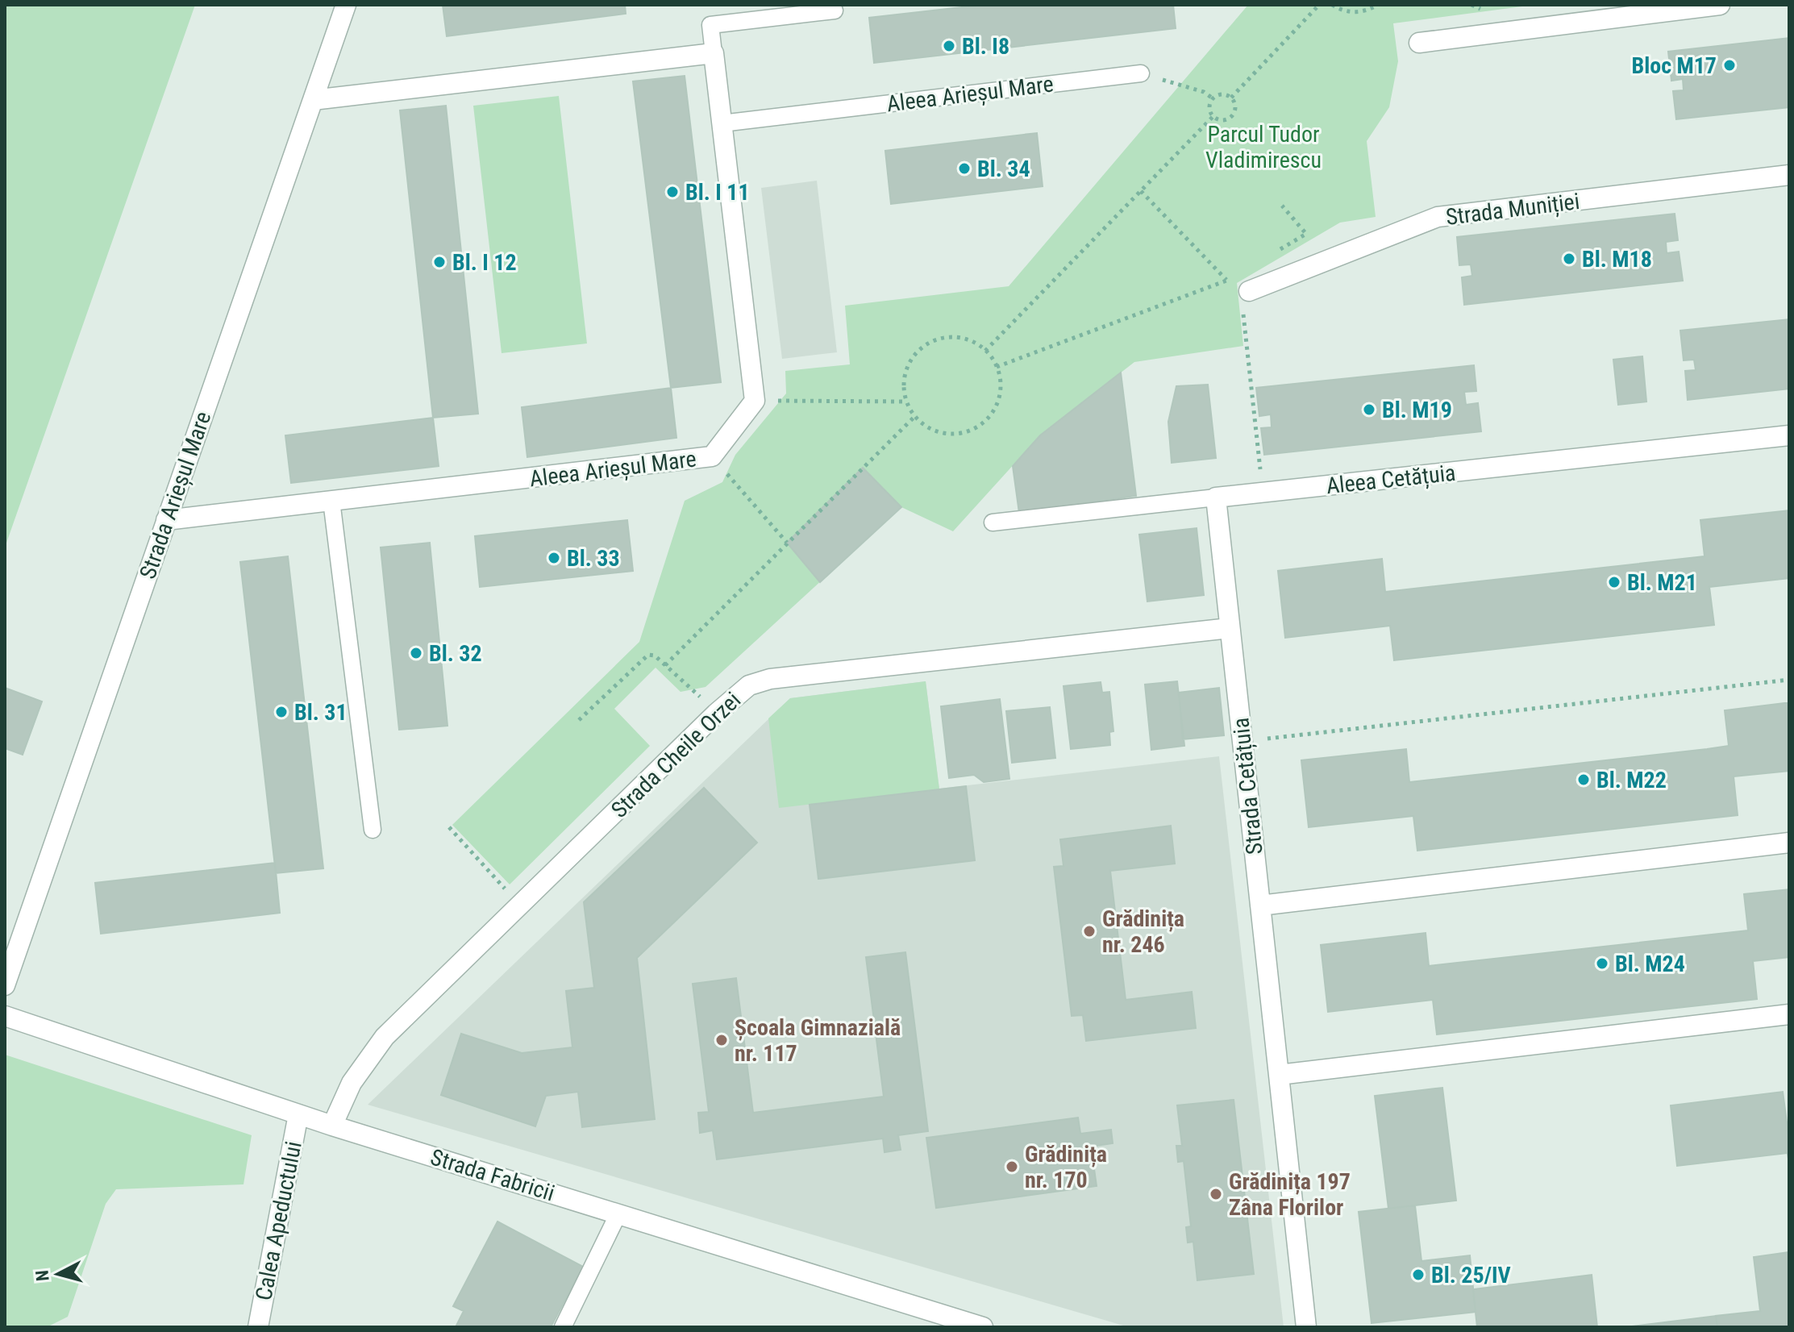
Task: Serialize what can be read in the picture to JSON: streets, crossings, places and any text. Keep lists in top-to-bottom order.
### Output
{
  "streets": {
    "street": [
      "Aleea Arieșul Mare",
      "Strada Muniției",
      "Aleea Cetățuia",
      "Strada Arieșul Mare",
      "Strada Cheile Orzei",
      "Strada Cetățuia",
      "Strada Fabricii",
      "Calea Apeductului"
    ]
  },
  "crossings": [
    ["Aleea Arieșul Mare", "Strada Arieșul Mare"],
    ["Aleea Cetățuia", "Strada Cetățuia"],
    ["Strada Cheile Orzei", "Strada Cetățuia"],
    ["Strada Cheile Orzei", "Strada Fabricii"],
    ["Strada Fabricii", "Calea Apeductului"]
  ],
  "parks": ["Parcul Tudor Vladimirescu"],
  "places": [
    "Bl. I8",
    "Bloc M17",
    "Bl. 34",
    "Bl. I 11",
    "Bl. M18",
    "Bl. I 12",
    "Bl. M19",
    "Bl. 33",
    "Bl. M21",
    "Bl. 32",
    "Bl. 31",
    "Bl. M22",
    "Grădinița nr. 246",
    "Bl. M24",
    "Școala Gimnazială nr. 117",
    "Grădinița nr. 170",
    "Grădinița 197 Zâna Florilor",
    "Bl. 25/IV"
  ],
  "north": "left"
}
